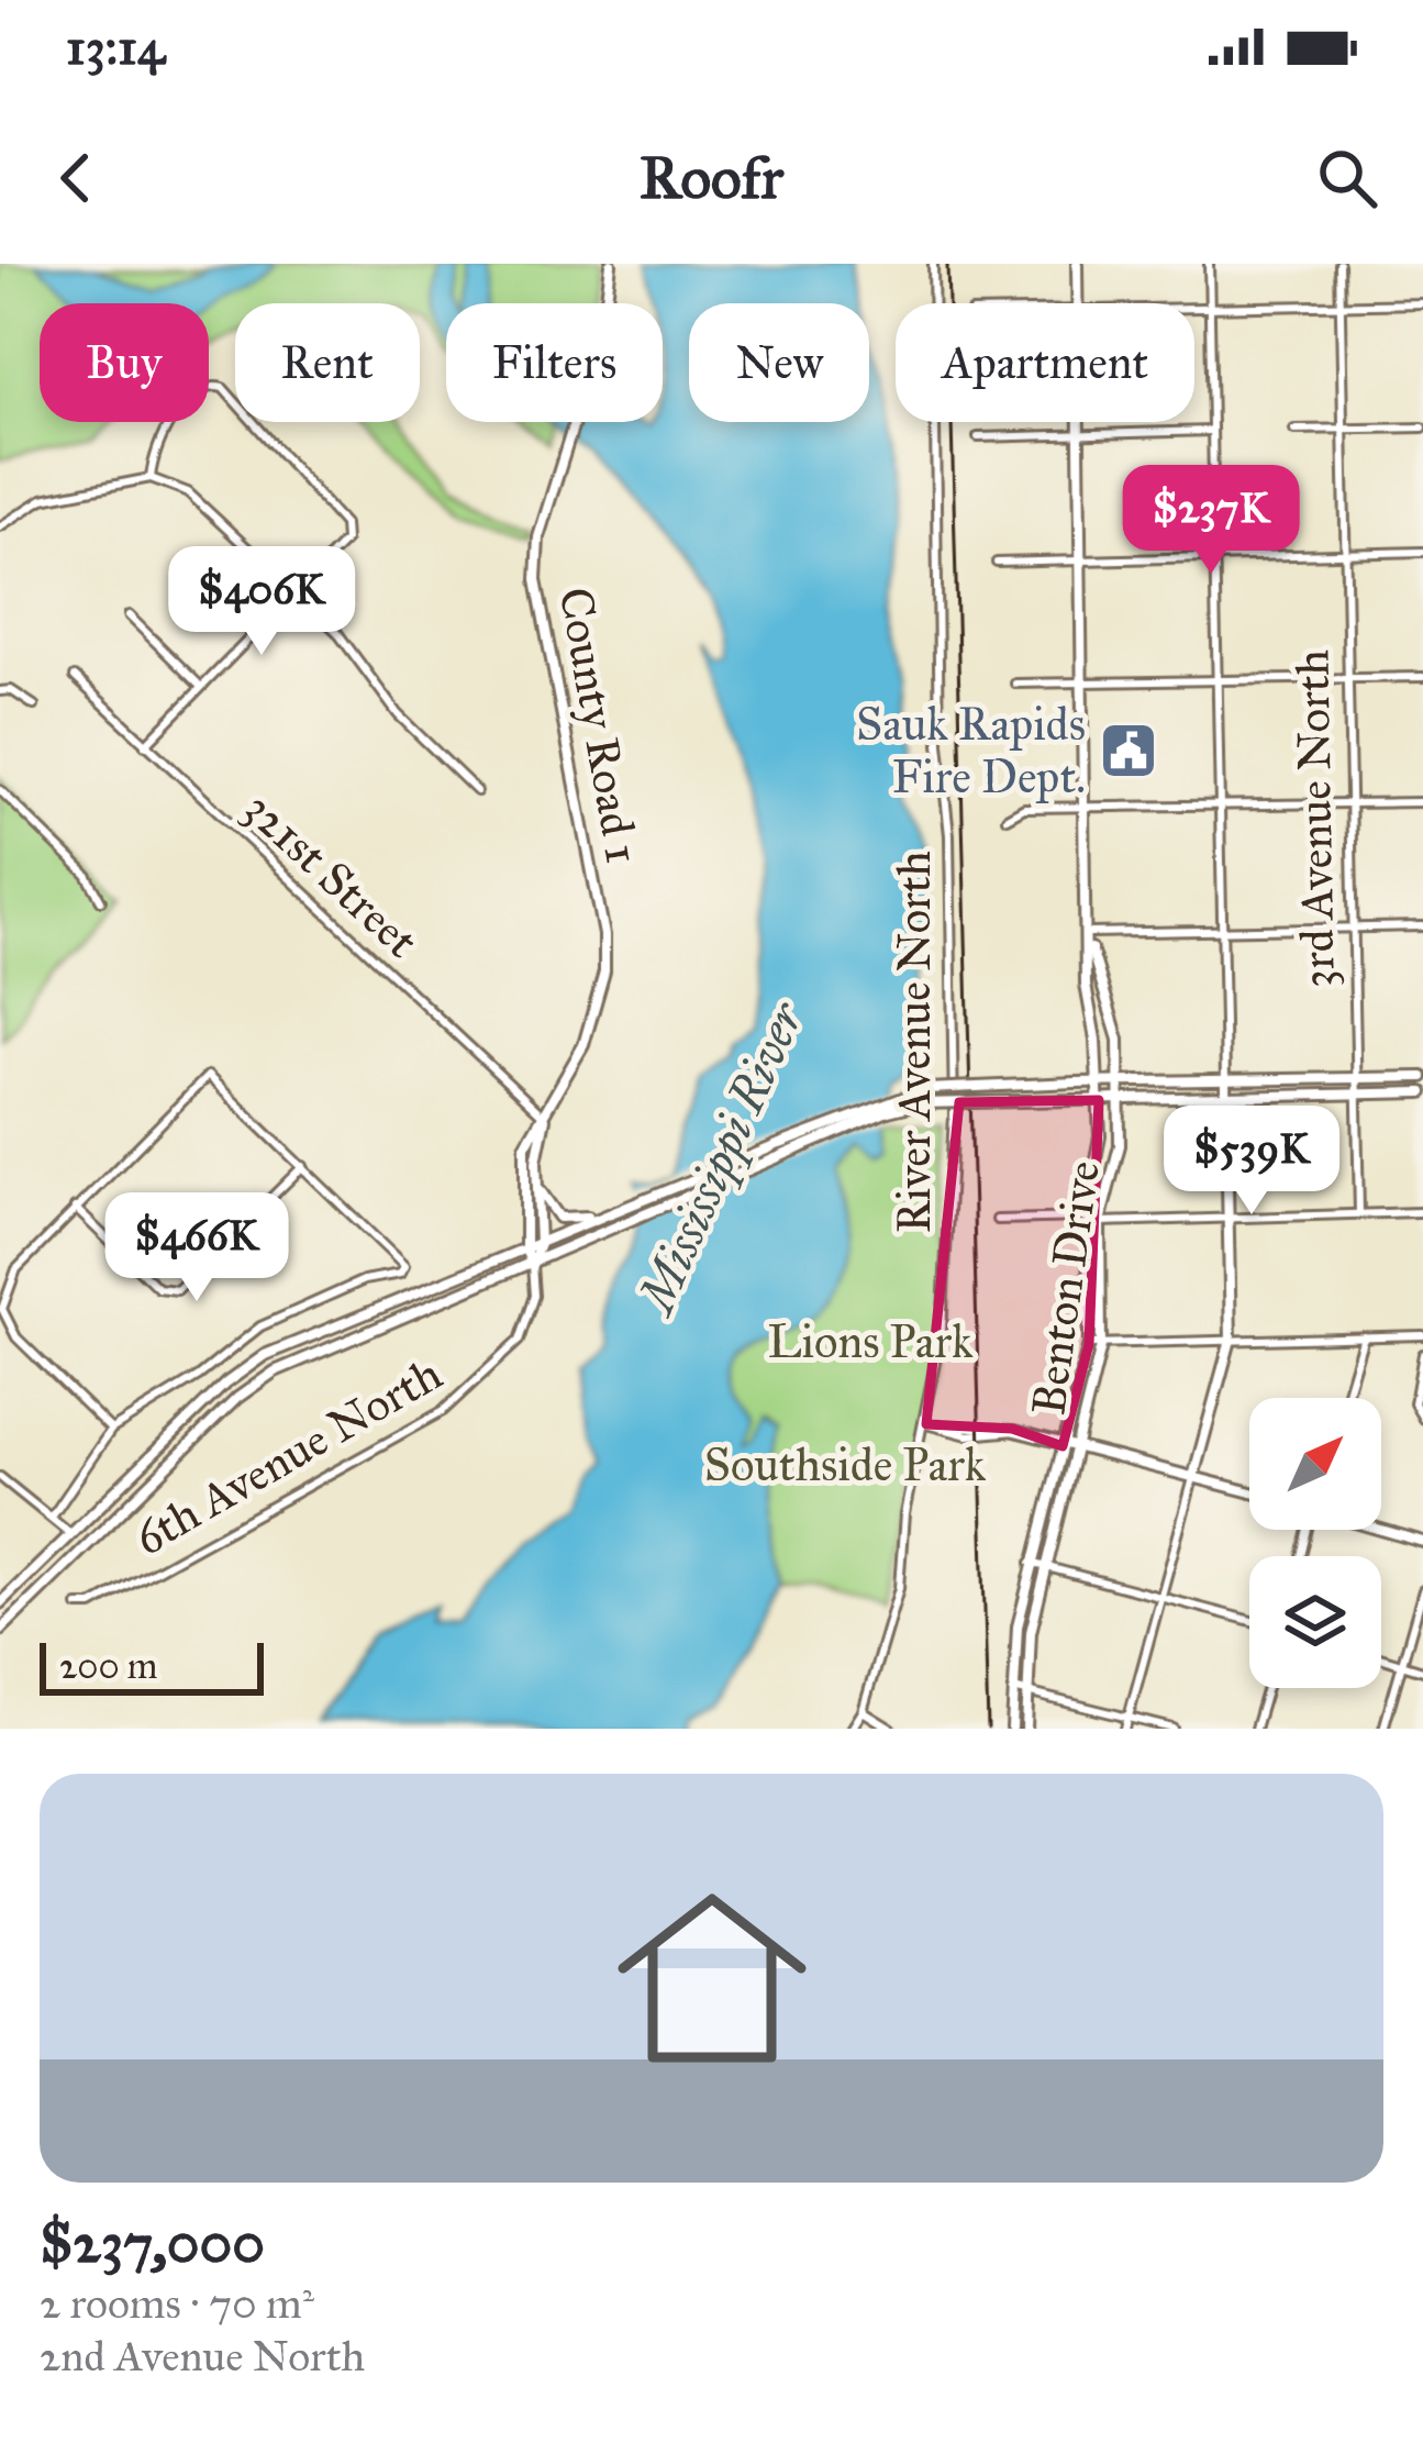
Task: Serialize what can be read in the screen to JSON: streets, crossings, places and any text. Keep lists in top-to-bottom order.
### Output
{
  "streets": {
    "main road": ["County Road 1", "Benton Drive"],
    "street": [
      "3rd Avenue North",
      "321st Street",
      "River Avenue North",
      "6th Avenue North"
    ]
  },
  "crossings": [
    ["County Road 1", "321st Street"]
  ],
  "water": ["Mississippi River"],
  "parks": ["Lions Park", "Southside Park"],
  "places": {
    "public building": ["Sauk Rapids Fire Dept."]
  },
  "scale_bar": "200 m",
  "north": "top right",
  "page": {
    "status": "13:14",
    "header": "Roofr",
    "chip": [
      "Buy",
      "Rent",
      "Filters",
      "New",
      "Apartment"
    ],
    "price": [
      "$237K",
      "$406K",
      "$539K",
      "$466K"
    ],
    "scale": "200 m",
    "list": [
      {
        "name": "$237,000",
        "note": "2 rooms · 70 m² · 2nd Avenue North"
      }
    ]
  }
}
